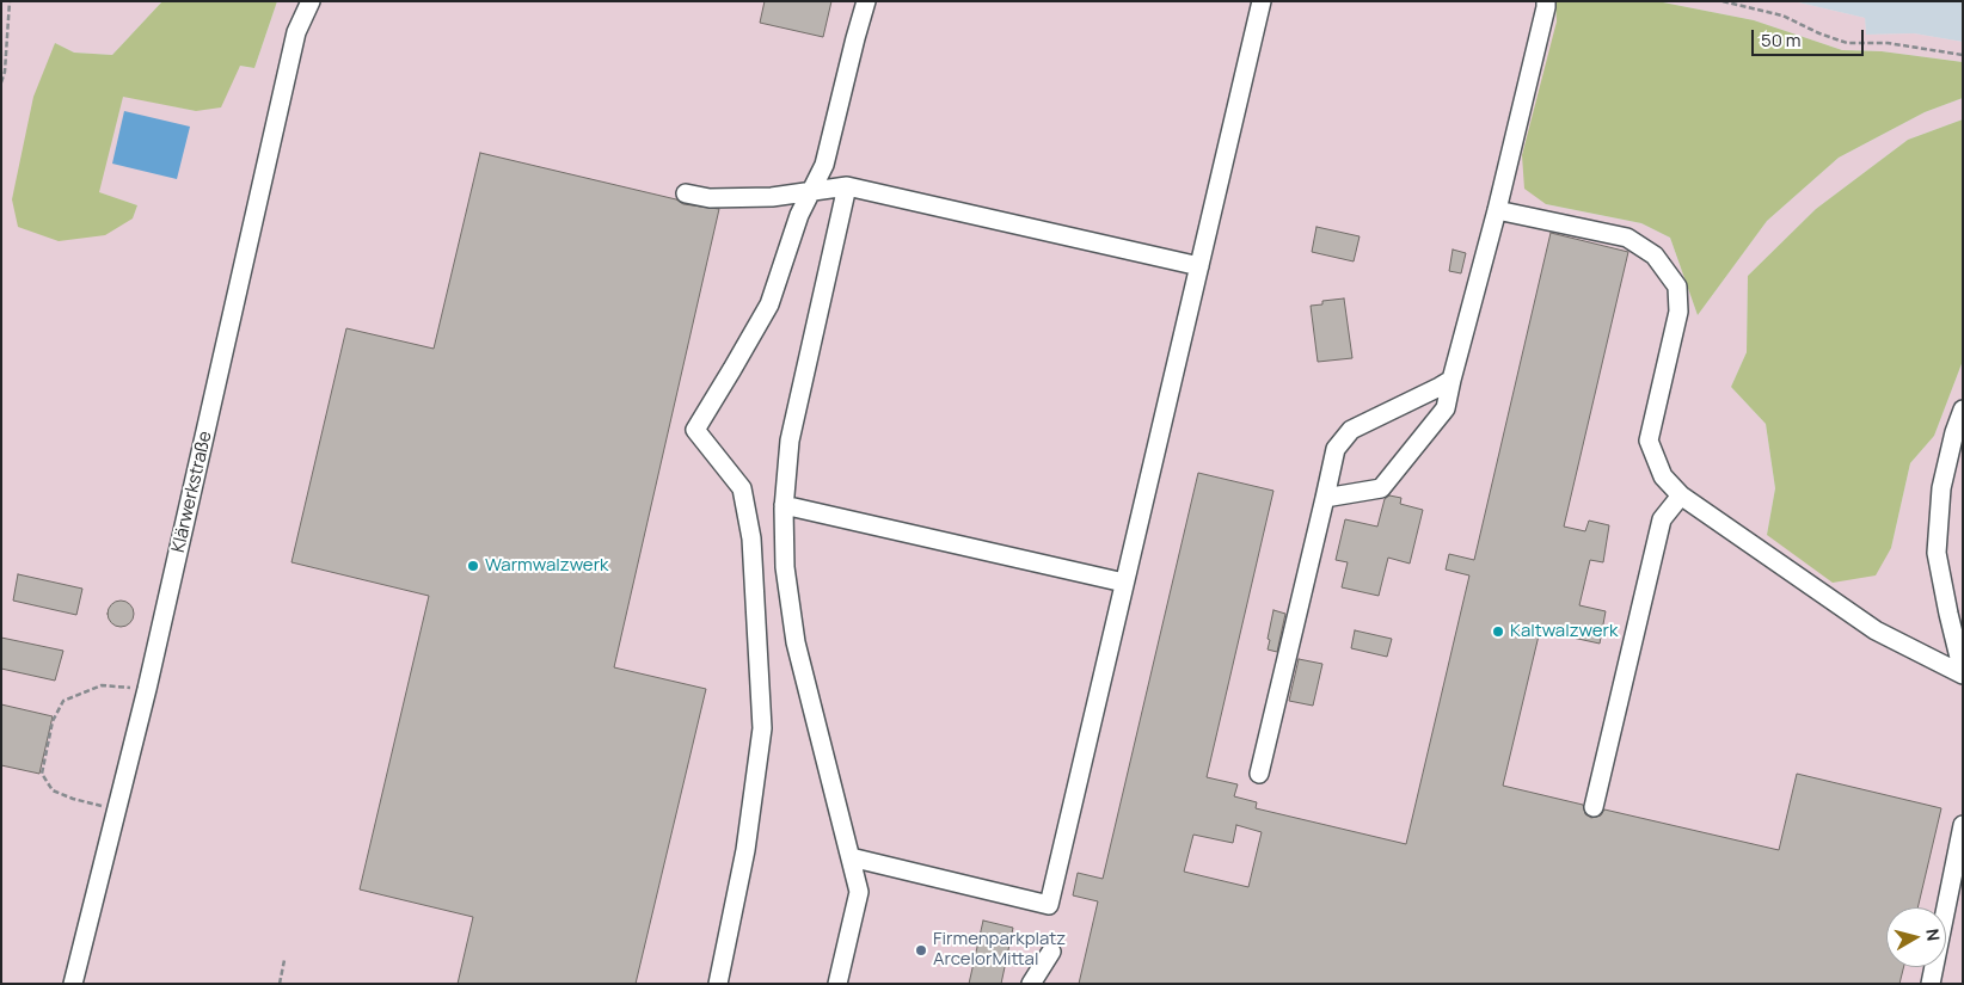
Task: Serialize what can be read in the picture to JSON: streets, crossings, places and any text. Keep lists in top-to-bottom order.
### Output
{
  "streets": {
    "street": ["Klärwerkstraße"]
  },
  "places": ["Warmwalzwerk", "Kaltwalzwerk", "Firmenparkplatz ArcelorMittal"],
  "scale_bar": "50 m",
  "north": "right"
}
